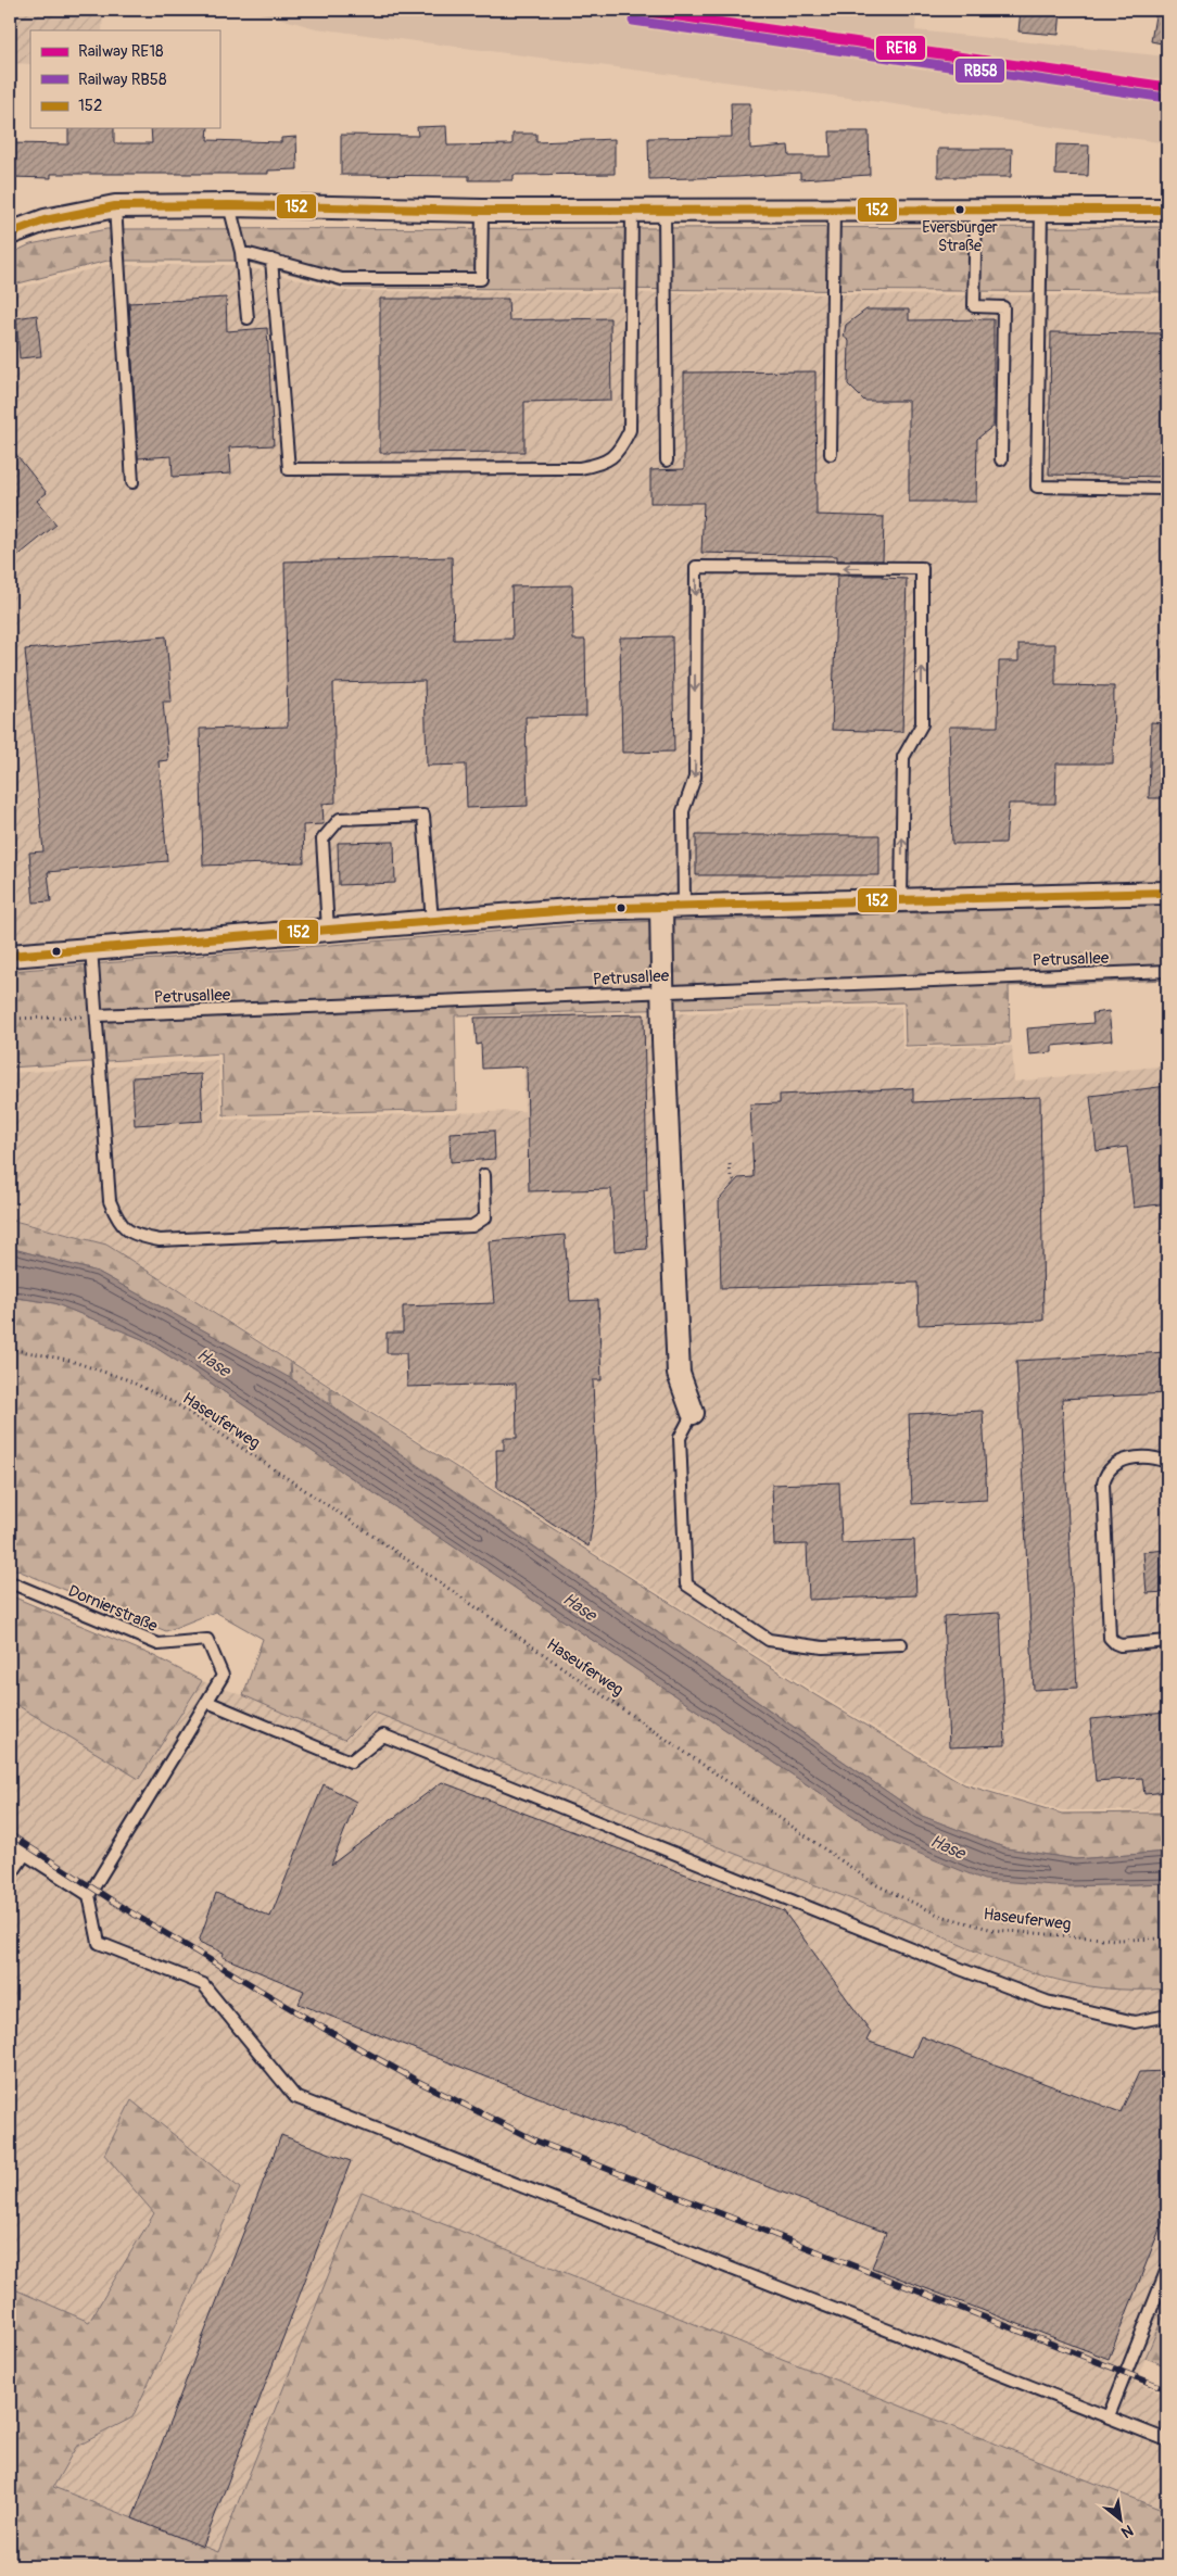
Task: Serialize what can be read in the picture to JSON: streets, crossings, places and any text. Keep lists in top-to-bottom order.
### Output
{
  "streets": {
    "lane": ["Petrusallee", "Dornierstraße"],
    "path": ["Haseuferweg"]
  },
  "water": ["Hase"],
  "places": ["Eversburger Straße"],
  "lines": ["rail line RE18", "rail line RB58", "transit line 152"],
  "legend": ["Railway RE18", "Railway RB58", "152"],
  "north": "bottom right"
}
